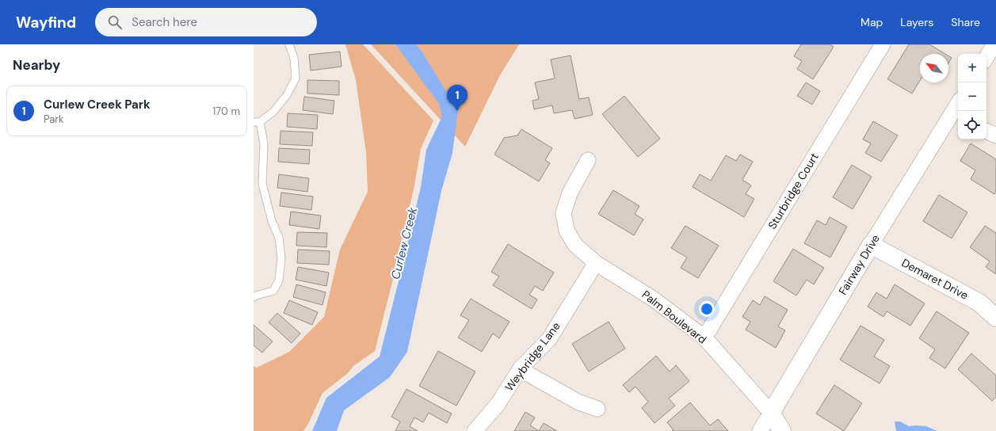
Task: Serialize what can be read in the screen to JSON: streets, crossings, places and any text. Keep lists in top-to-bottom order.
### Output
{
  "streets": {
    "street": [
      "Sturbridge Court",
      "Fairway Drive",
      "Demaret Drive",
      "Palm Boulevard",
      "Weybridge Lane"
    ]
  },
  "crossings": [
    ["Sturbridge Court", "Palm Boulevard"],
    ["Fairway Drive", "Demaret Drive"],
    ["Fairway Drive", "Palm Boulevard"],
    ["Palm Boulevard", "Weybridge Lane"]
  ],
  "water": ["Curlew Creek"],
  "north": "top left",
  "page": {
    "header": "Wayfind",
    "search": "Search here",
    "nav": ["Map", "Layers", "Share"],
    "heading": "Nearby",
    "map_buttons": ["+", "−"],
    "pins": "1",
    "list": [
      {
        "mark": "1",
        "name": "Curlew Creek Park",
        "note": "Park",
        "value": "170 m"
      }
    ]
  }
}
